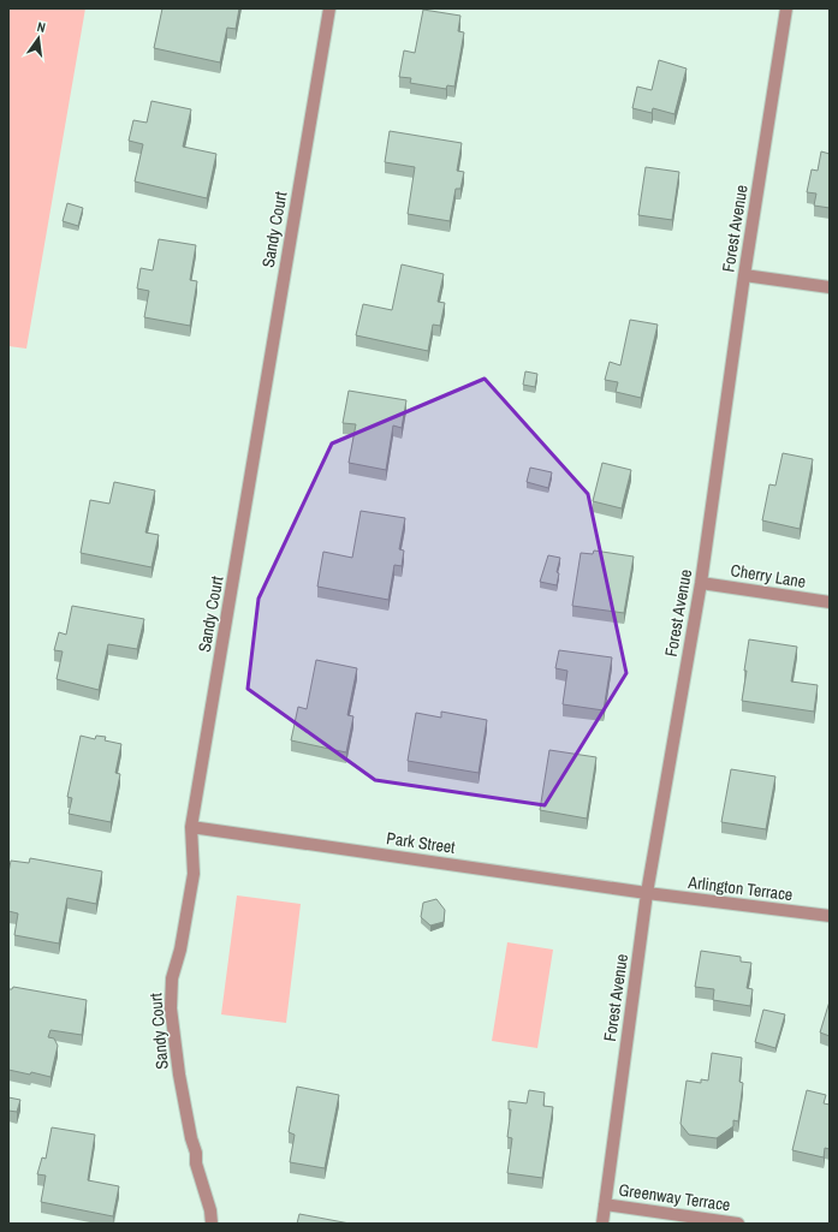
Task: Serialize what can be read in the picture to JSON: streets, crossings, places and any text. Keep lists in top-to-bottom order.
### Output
{
  "streets": {
    "street": [
      "Forest Avenue",
      "Sandy Court",
      "Cherry Lane",
      "Park Street",
      "Arlington Terrace",
      "Greenway Terrace"
    ]
  },
  "crossings": [
    ["Forest Avenue", "Cherry Lane"],
    ["Forest Avenue", "Park Street"],
    ["Forest Avenue", "Arlington Terrace"],
    ["Forest Avenue", "Greenway Terrace"],
    ["Sandy Court", "Park Street"],
    ["Park Street", "Arlington Terrace"]
  ],
  "north": "top"
}
